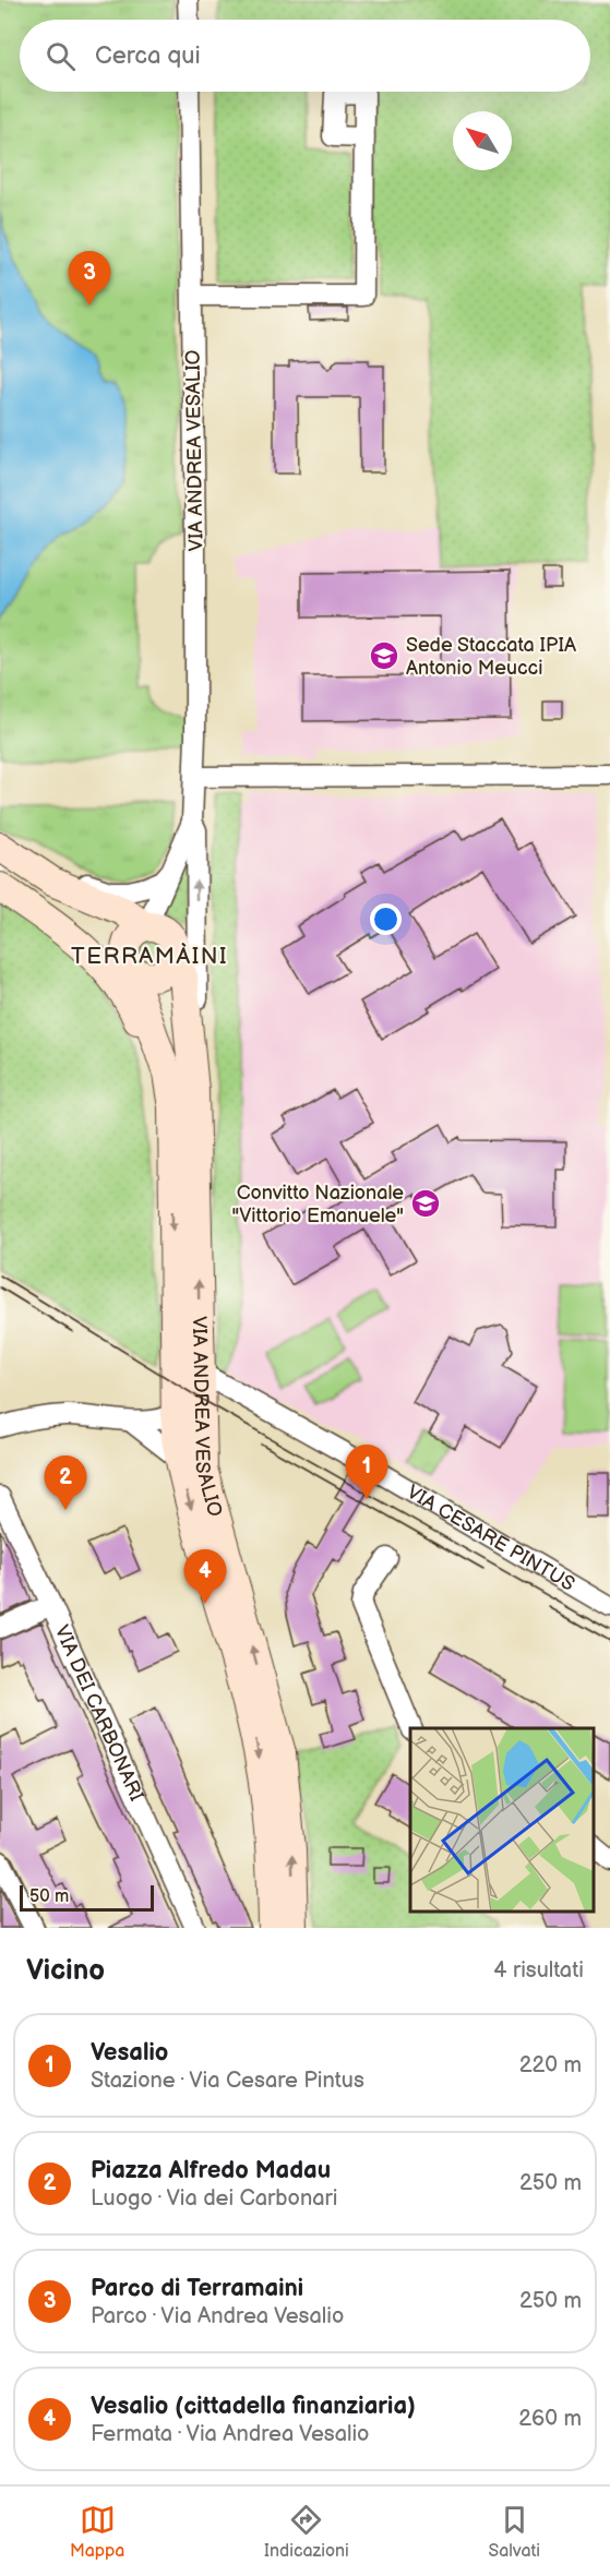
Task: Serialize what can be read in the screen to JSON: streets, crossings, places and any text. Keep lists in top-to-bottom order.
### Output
{
  "streets": {
    "main road": ["VIA ANDREA VESALIO"],
    "street": ["VIA CESARE PINTUS", "VIA DEI CARBONARI"]
  },
  "crossings": [
    ["VIA ANDREA VESALIO", "VIA CESARE PINTUS"]
  ],
  "districts": ["TERRAMÀINI"],
  "places": {
    "school or university": ["Sede Staccata IPIA Antonio Meucci", "Convitto Nazionale \"Vittorio Emanuele\""]
  },
  "scale_bar": "50 m",
  "north": "top left",
  "page": {
    "search": "Cerca qui",
    "pins": [
      "3",
      "1",
      "2",
      "4"
    ],
    "scale": "50 m",
    "heading": ["Vicino", "4 risultati"],
    "list": [
      {
        "mark": "1",
        "name": "Vesalio",
        "note": "Stazione · Via Cesare Pintus",
        "value": "220 m"
      },
      {
        "mark": "2",
        "name": "Piazza Alfredo Madau",
        "note": "Luogo · Via dei Carbonari",
        "value": "250 m"
      },
      {
        "mark": "3",
        "name": "Parco di Terramaini",
        "note": "Parco · Via Andrea Vesalio",
        "value": "250 m"
      },
      {
        "mark": "4",
        "name": "Vesalio (cittadella finanziaria)",
        "note": "Fermata · Via Andrea Vesalio",
        "value": "260 m"
      }
    ],
    "nav": ["Mappa", "Indicazioni", "Salvati"]
  }
}
